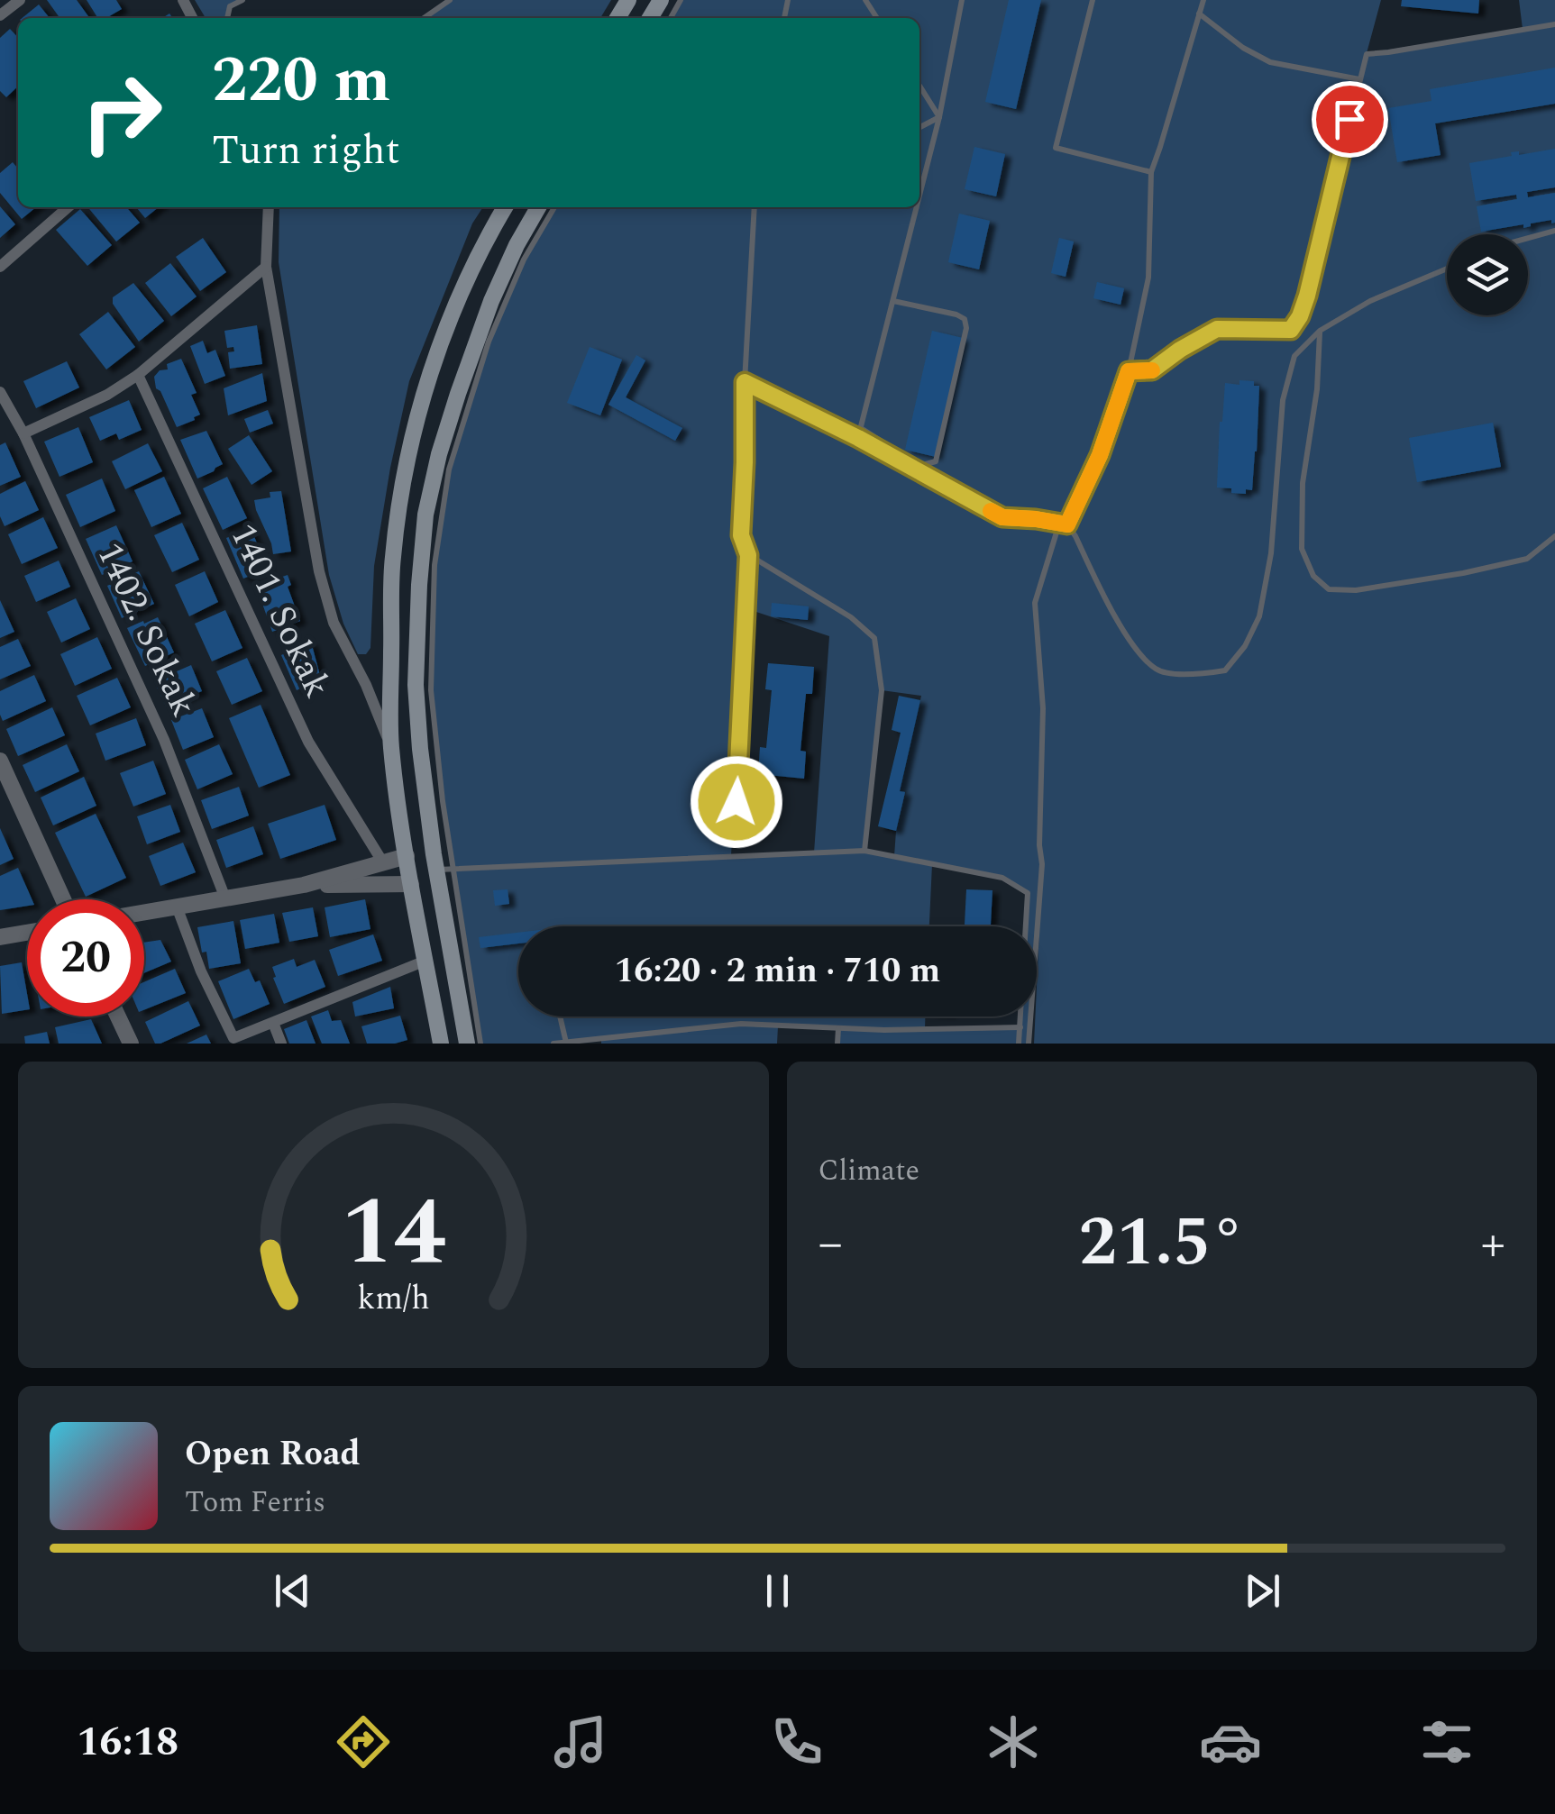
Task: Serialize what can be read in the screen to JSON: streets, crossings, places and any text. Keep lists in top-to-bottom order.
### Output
{
  "streets": {
    "street": ["1401. Sokak", "1402. Sokak"]
  },
  "page": {
    "turn": ["220 m", "Turn right"],
    "limit": "20",
    "trip": "16:20 · 2 min · 710 m",
    "tile": "Climate",
    "heat": ["−", "21.5°", "+"],
    "song": ["Open Road", "Tom Ferris"],
    "tabs": "16:18",
    "gauge": ["14", "km/h"]
  }
}
